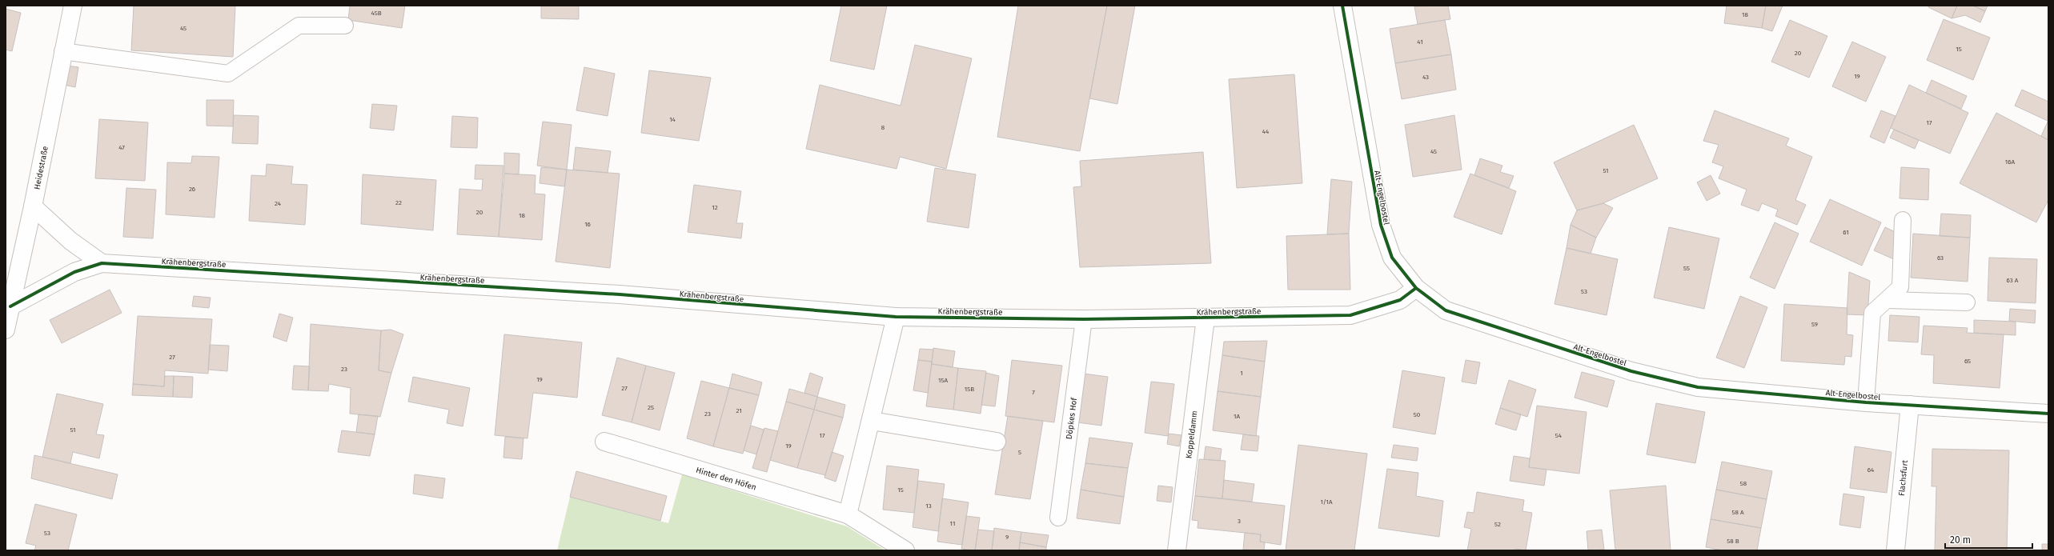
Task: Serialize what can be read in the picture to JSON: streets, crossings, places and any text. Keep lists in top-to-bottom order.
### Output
{
  "streets": {
    "street": [
      "Heidestraße",
      "Alt-Engelbostel",
      "Krähenbergstraße",
      "Koppeldamm",
      "Flachsfurt",
      "Hinter den Höfen"
    ],
    "lane": ["Döpkes Hof"]
  },
  "crossings": [
    ["Heidestraße", "Krähenbergstraße"],
    ["Alt-Engelbostel", "Krähenbergstraße"],
    ["Alt-Engelbostel", "Flachsfurt"],
    ["Krähenbergstraße", "Döpkes Hof"],
    ["Krähenbergstraße", "Koppeldamm"]
  ],
  "house_numbers": [
    "45B",
    "18",
    "45",
    "41",
    "15",
    "20",
    "19",
    "43",
    "14",
    "17",
    "8",
    "44",
    "47",
    "45",
    "16A",
    "51",
    "26",
    "22",
    "24",
    "12",
    "20",
    "18",
    "16",
    "61",
    "63",
    "55",
    "63 A",
    "53",
    "59",
    "27",
    "65",
    "23",
    "1",
    "19",
    "15A",
    "27",
    "15B",
    "7",
    "25",
    "21",
    "23",
    "50",
    "1A",
    "51",
    "17",
    "54",
    "19",
    "5",
    "64",
    "58",
    "15",
    "1/1A",
    "13",
    "58 A",
    "3",
    "11",
    "52",
    "53",
    "9",
    "58 B"
  ],
  "scale_bar": "20 m"
}
